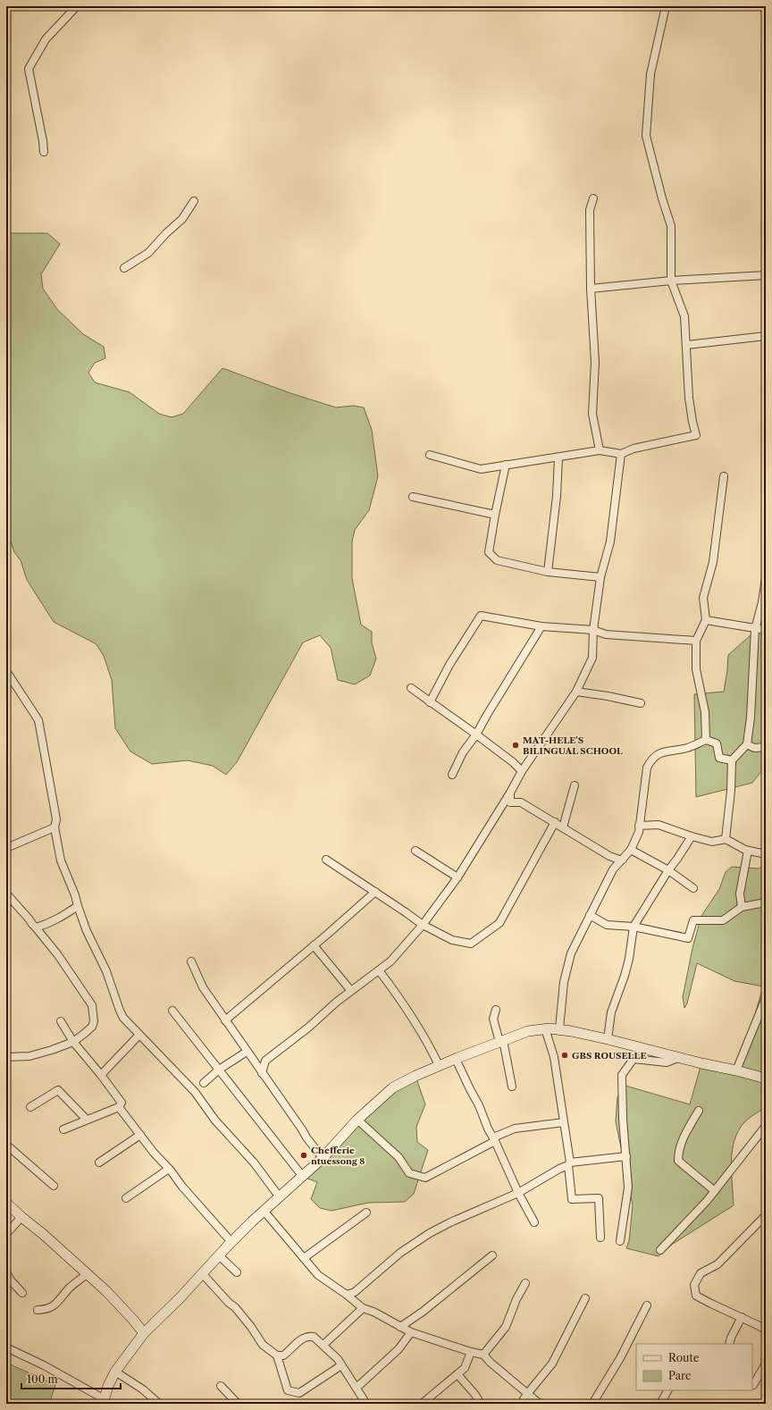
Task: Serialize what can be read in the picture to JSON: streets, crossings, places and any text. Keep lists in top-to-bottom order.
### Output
{
  "places": ["MAT-HELE'S BILINGUAL SCHOOL", "GBS ROUSELLE", "Chefferie ntuessong 8"],
  "legend": ["Route", "Parc"],
  "scale_bar": "100 m"
}
